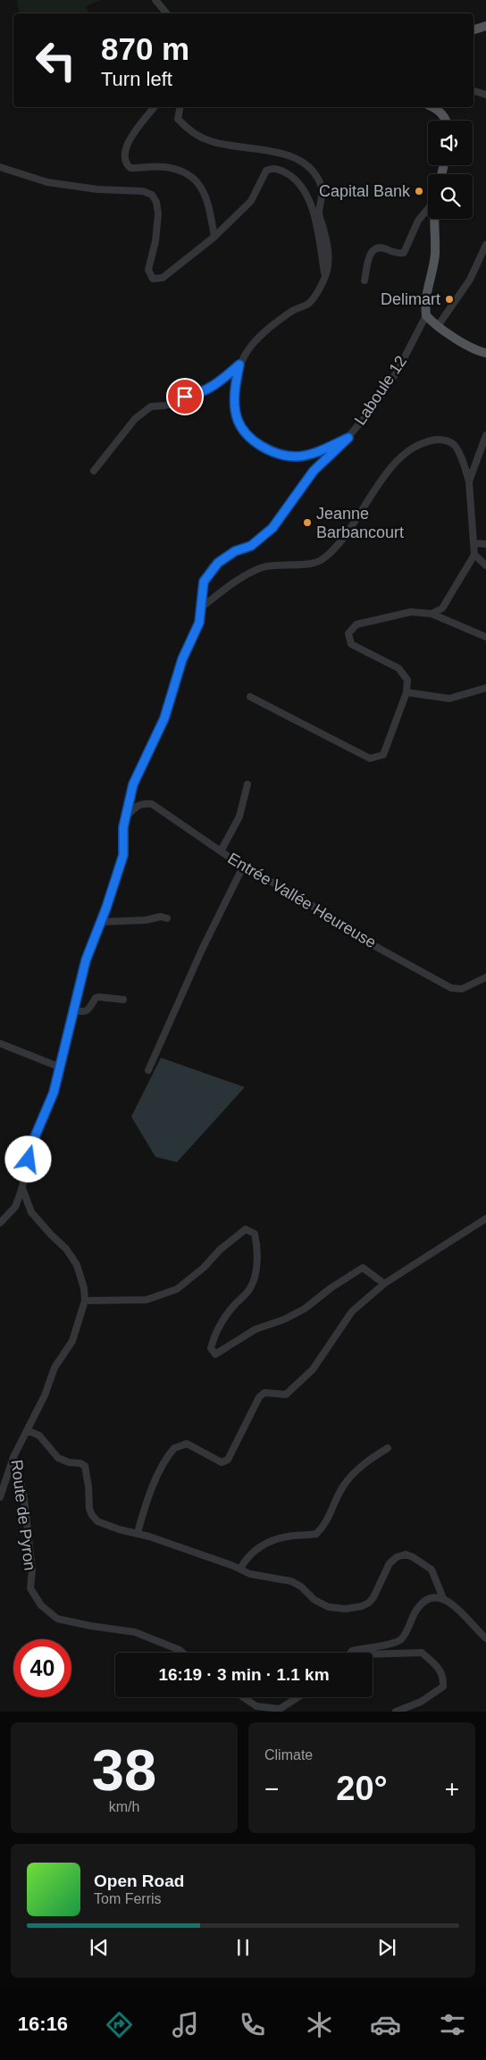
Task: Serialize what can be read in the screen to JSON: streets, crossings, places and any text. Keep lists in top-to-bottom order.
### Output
{
  "streets": {
    "street": ["Laboule 12", "Entrée Vallée Heureuse", "Route de Pyron"]
  },
  "crossings": [
    ["Laboule 12", "Entrée Vallée Heureuse"],
    ["Laboule 12", "Route de Pyron"]
  ],
  "places": ["Capital Bank", "Delimart", "Jeanne Barbancourt"],
  "page": {
    "turn": ["870 m", "Turn left"],
    "limit": "40",
    "trip": "16:19 · 3 min · 1.1 km",
    "tile": [
      ["38", "km/h"],
      "Climate"
    ],
    "heat": ["−", "20°", "+"],
    "song": ["Open Road", "Tom Ferris"],
    "tabs": "16:16"
  }
}
